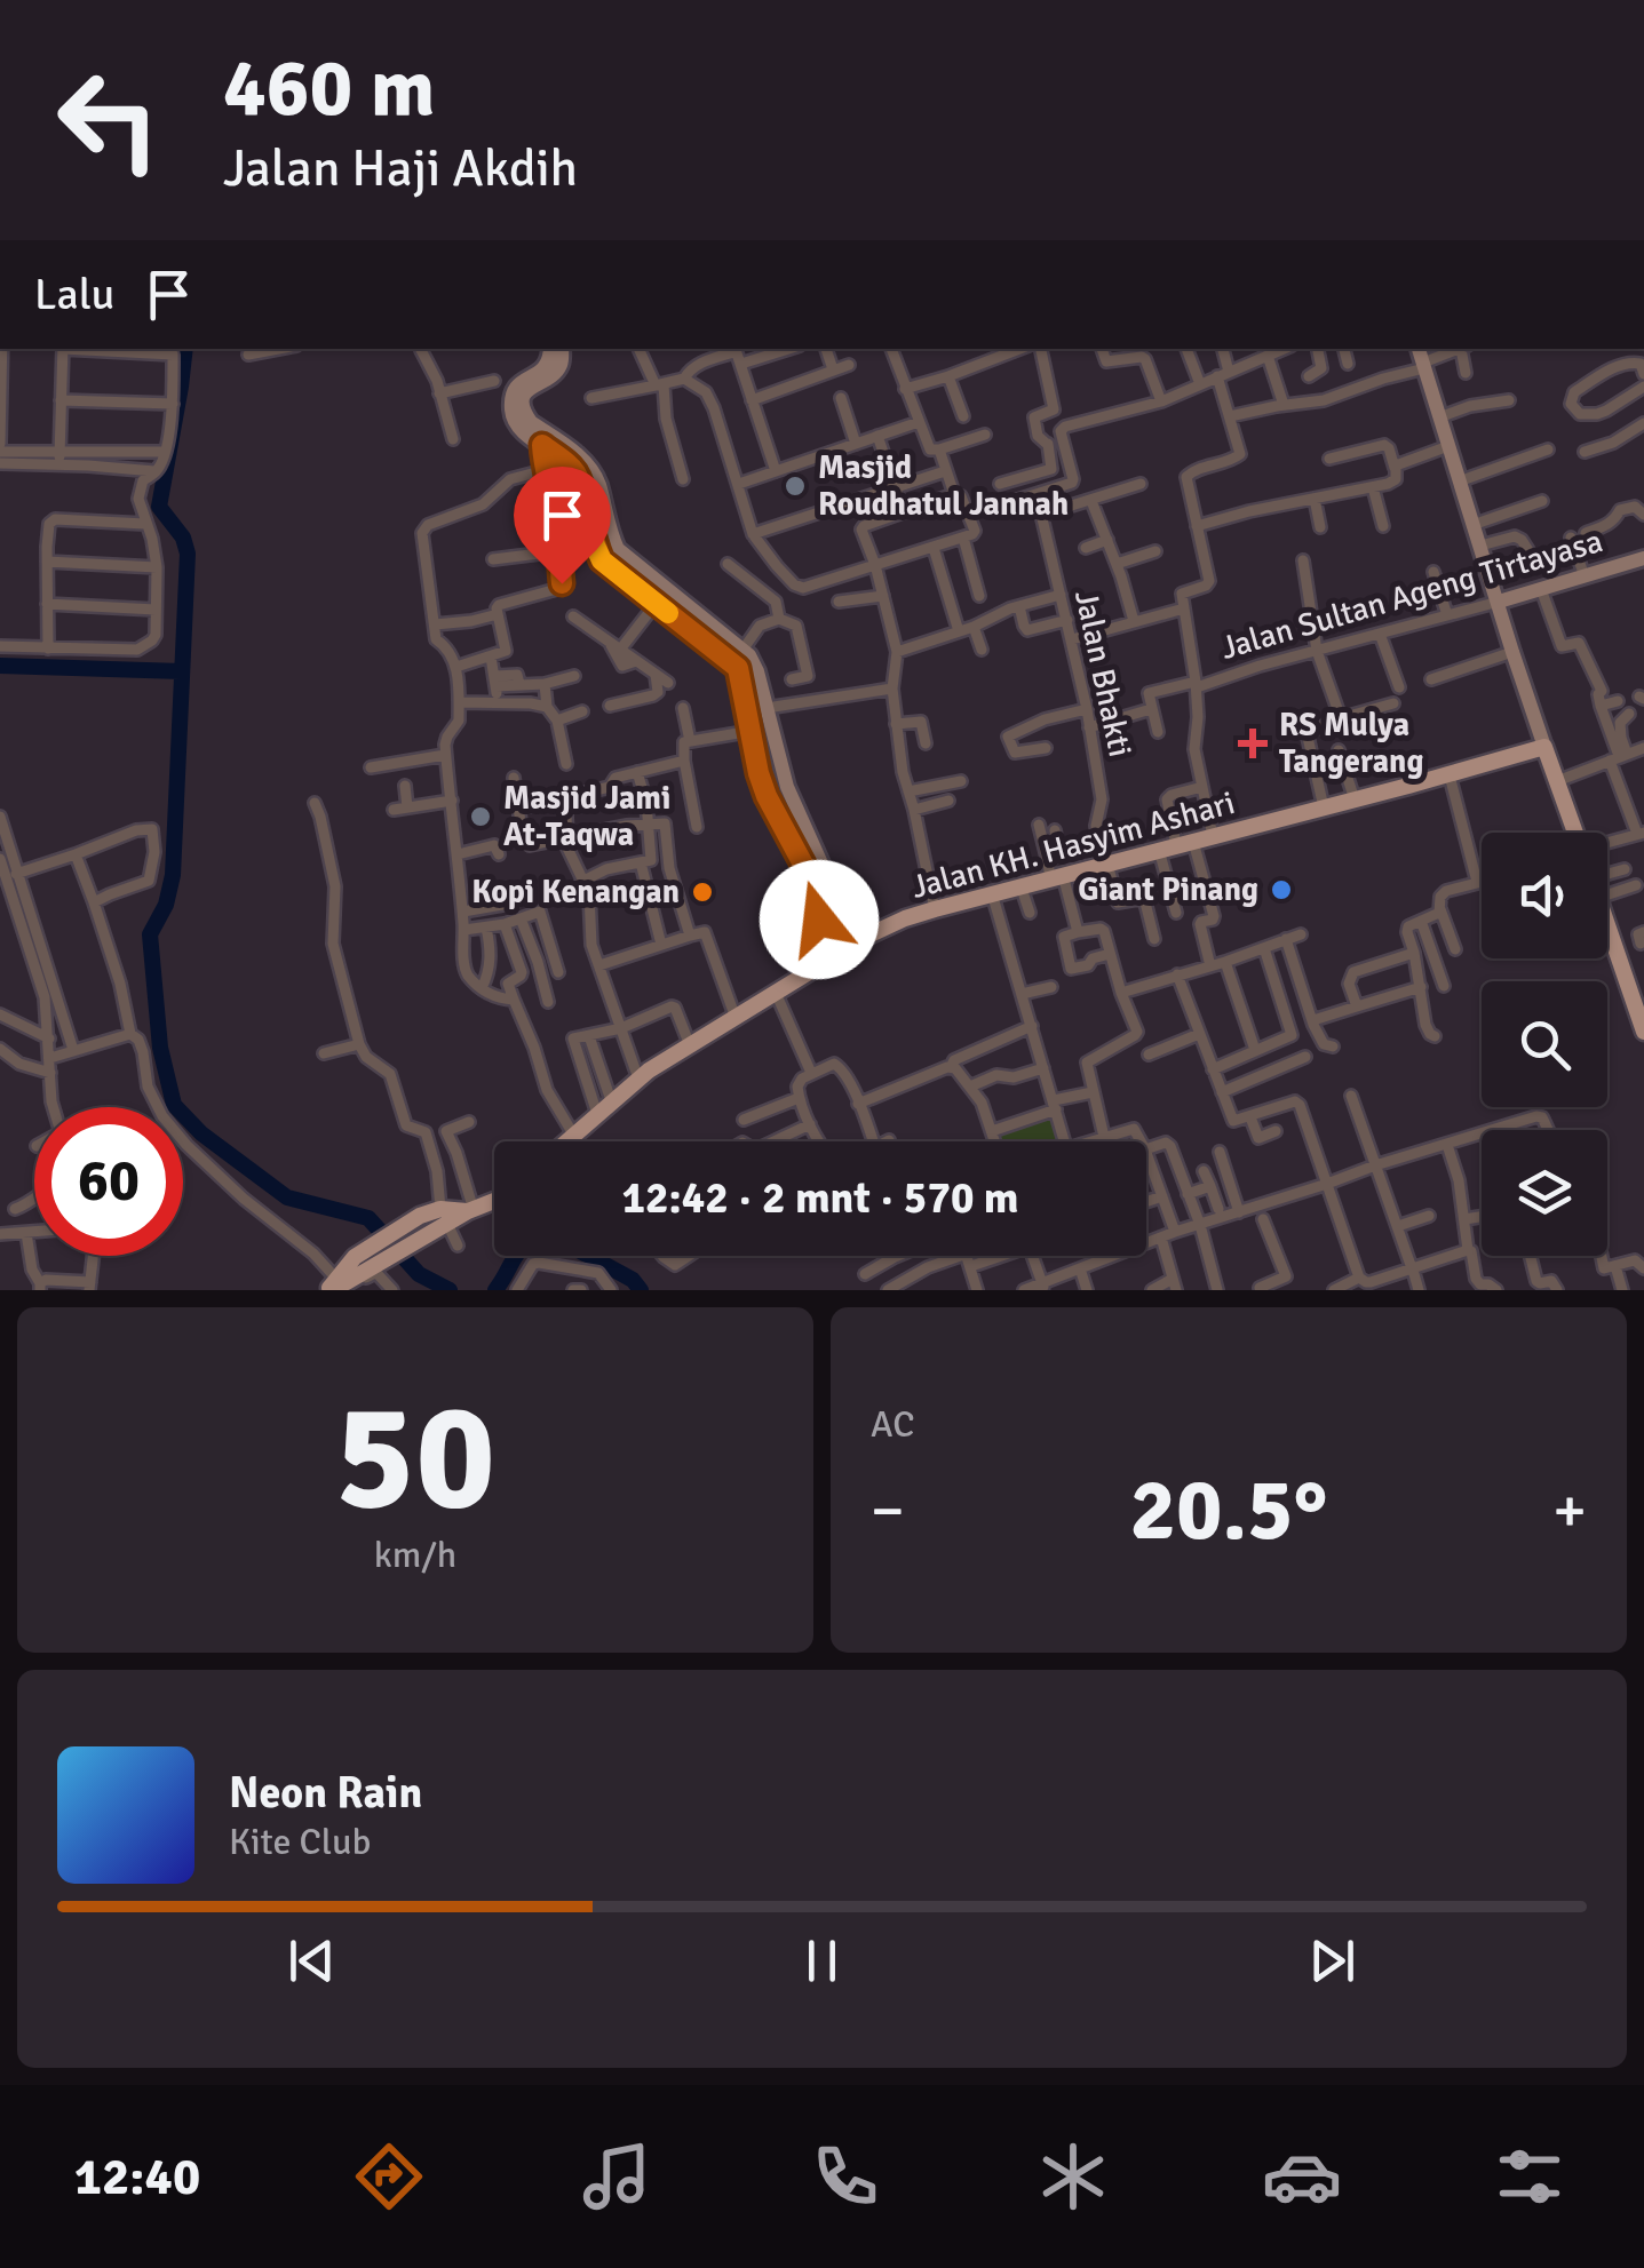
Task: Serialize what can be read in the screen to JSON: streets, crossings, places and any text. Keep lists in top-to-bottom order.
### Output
{
  "streets": {
    "main road": ["Jalan Sultan Ageng Tirtayasa", "Jalan KH. Hasyim Ashari"],
    "street": ["Jalan Bhakti"]
  },
  "crossings": [
    ["Jalan Bhakti", "Jalan KH. Hasyim Ashari"]
  ],
  "places": {
    "other": [
      "Masjid Roudhatul Jannah",
      "Masjid Jami At-Taqwa",
      "Giant Pinang",
      "Kopi Kenangan"
    ],
    "health": ["RS Mulya Tangerang"]
  },
  "page": {
    "turn": ["460 m", "Jalan Haji Akdih"],
    "then": "Lalu",
    "limit": "60",
    "trip": "12:42 · 2 mnt · 570 m",
    "tile": [
      ["50", "km/h"],
      "AC"
    ],
    "heat": ["−", "20.5°", "+"],
    "song": ["Neon Rain", "Kite Club"],
    "tabs": "12:40"
  }
}
